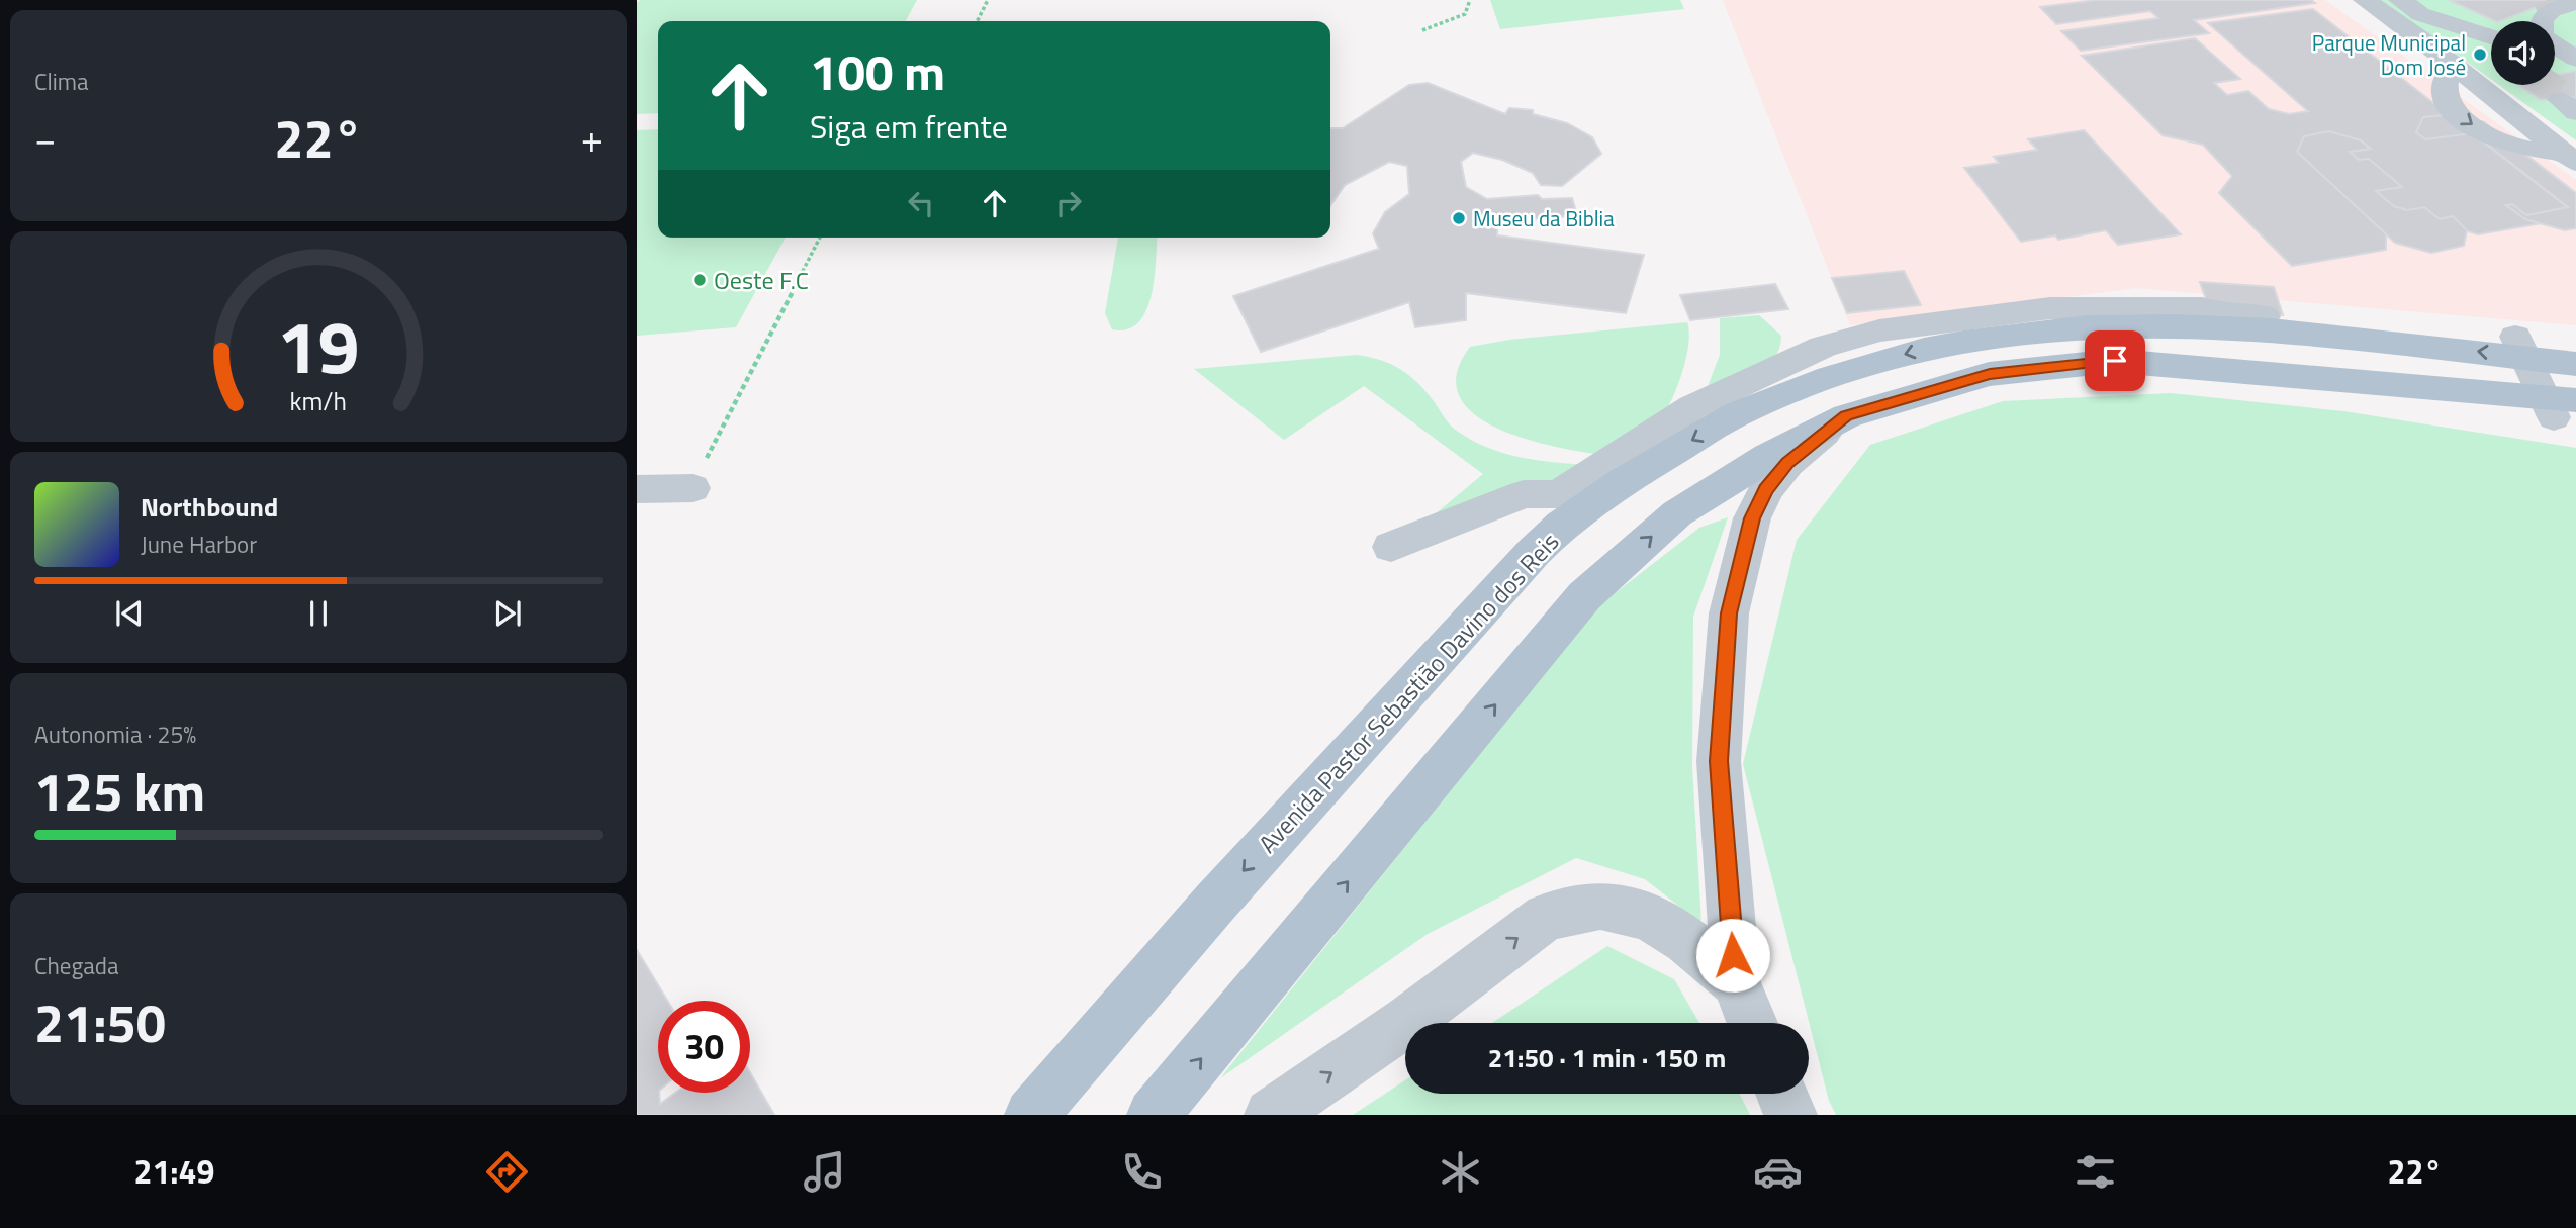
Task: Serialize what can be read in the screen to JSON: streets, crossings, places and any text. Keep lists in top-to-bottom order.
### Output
{
  "streets": {
    "main road": ["Avenida Pastor Sebastião Davino dos Reis"]
  },
  "places": ["Parque Municipal Dom José", "Museu da Biblia", "Oeste F.C"],
  "page": {
    "tile": [
      "Clima",
      ["Autonomia · 25%", "125 km"],
      ["Chegada", "21:50"]
    ],
    "turn": ["100 m", "Siga em frente"],
    "heat": ["−", "22°", "+"],
    "song": ["Northbound", "June Harbor"],
    "limit": "30",
    "trip": "21:50 · 1 min · 150 m",
    "tabs": ["21:49", "22°"],
    "gauge": ["19", "km/h"]
  }
}
